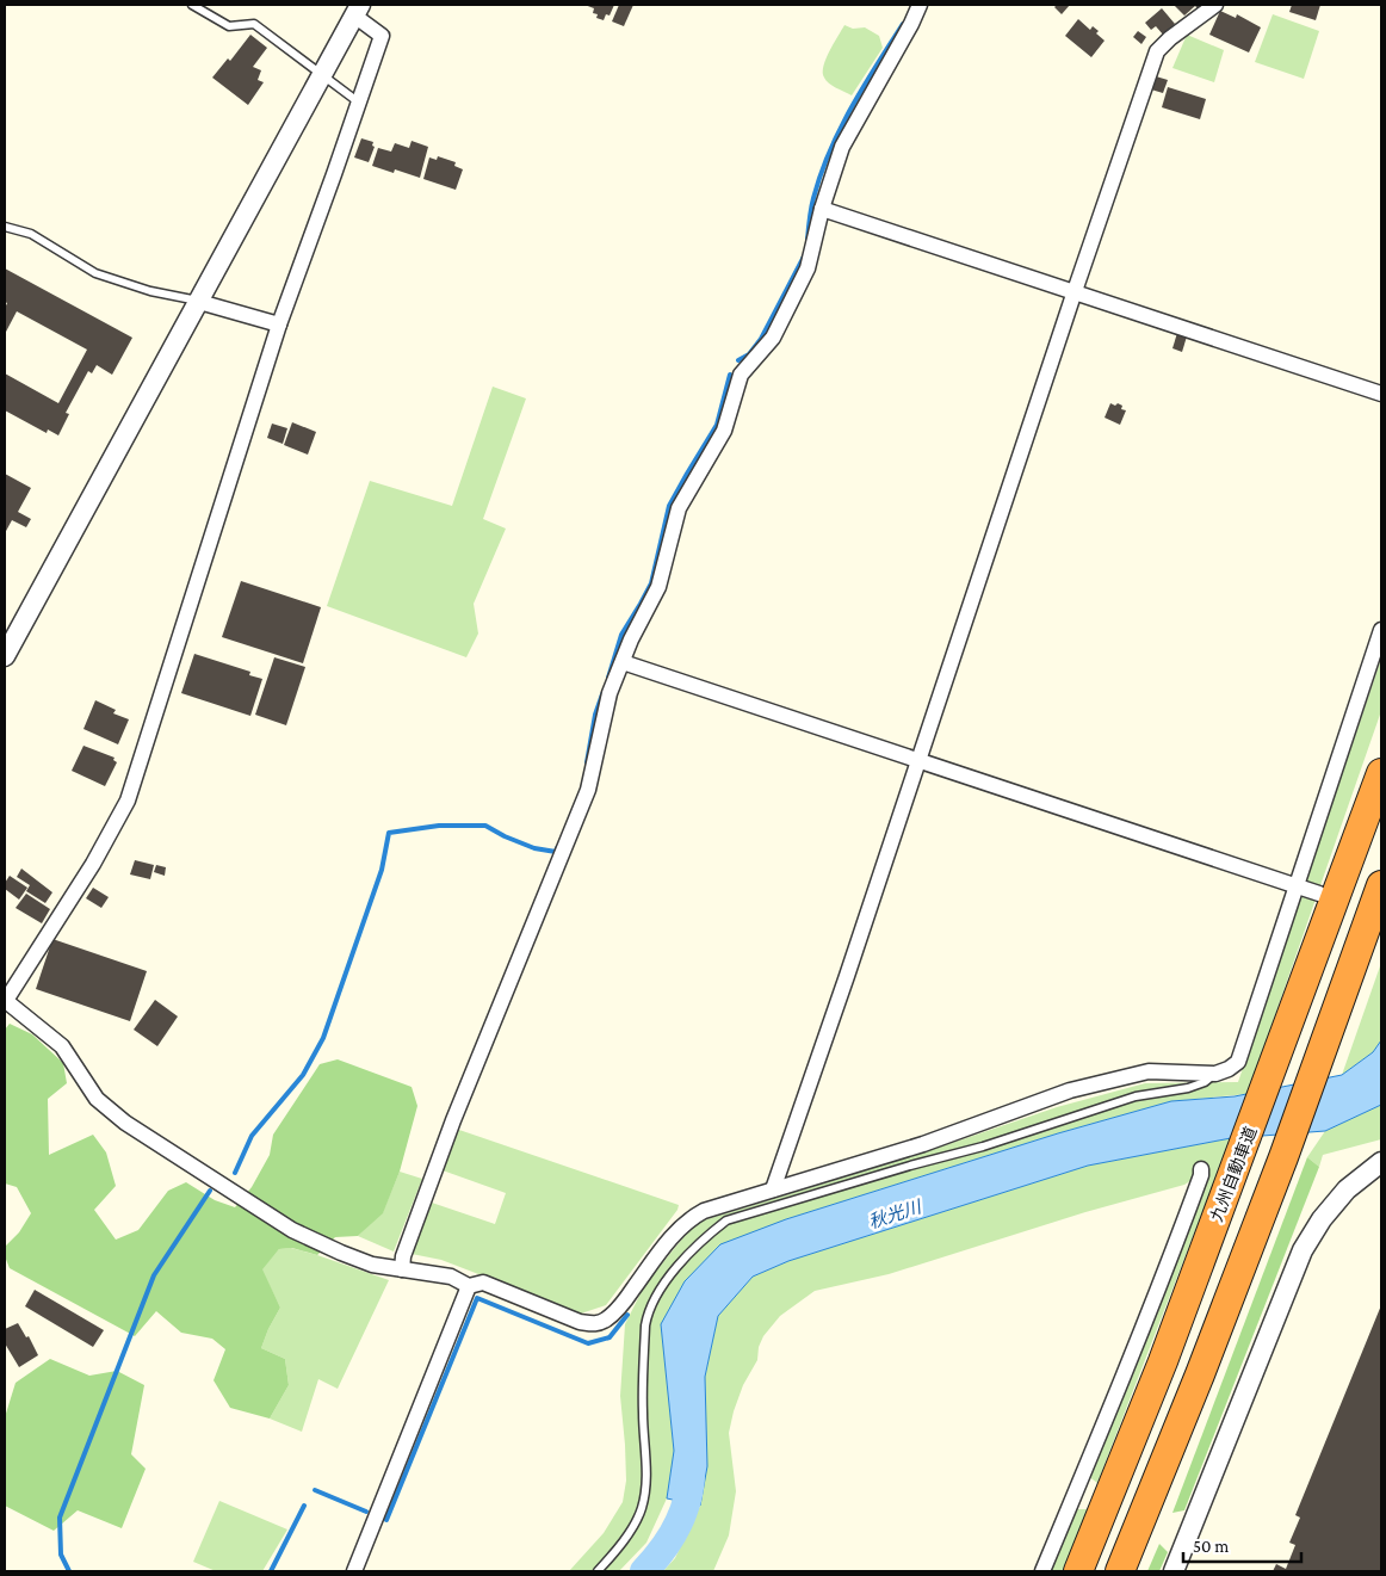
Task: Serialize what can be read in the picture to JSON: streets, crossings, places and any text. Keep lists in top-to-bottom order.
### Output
{
  "streets": {
    "highway": ["九州自動車道"]
  },
  "water": ["秋光川"],
  "scale_bar": "50 m"
}
